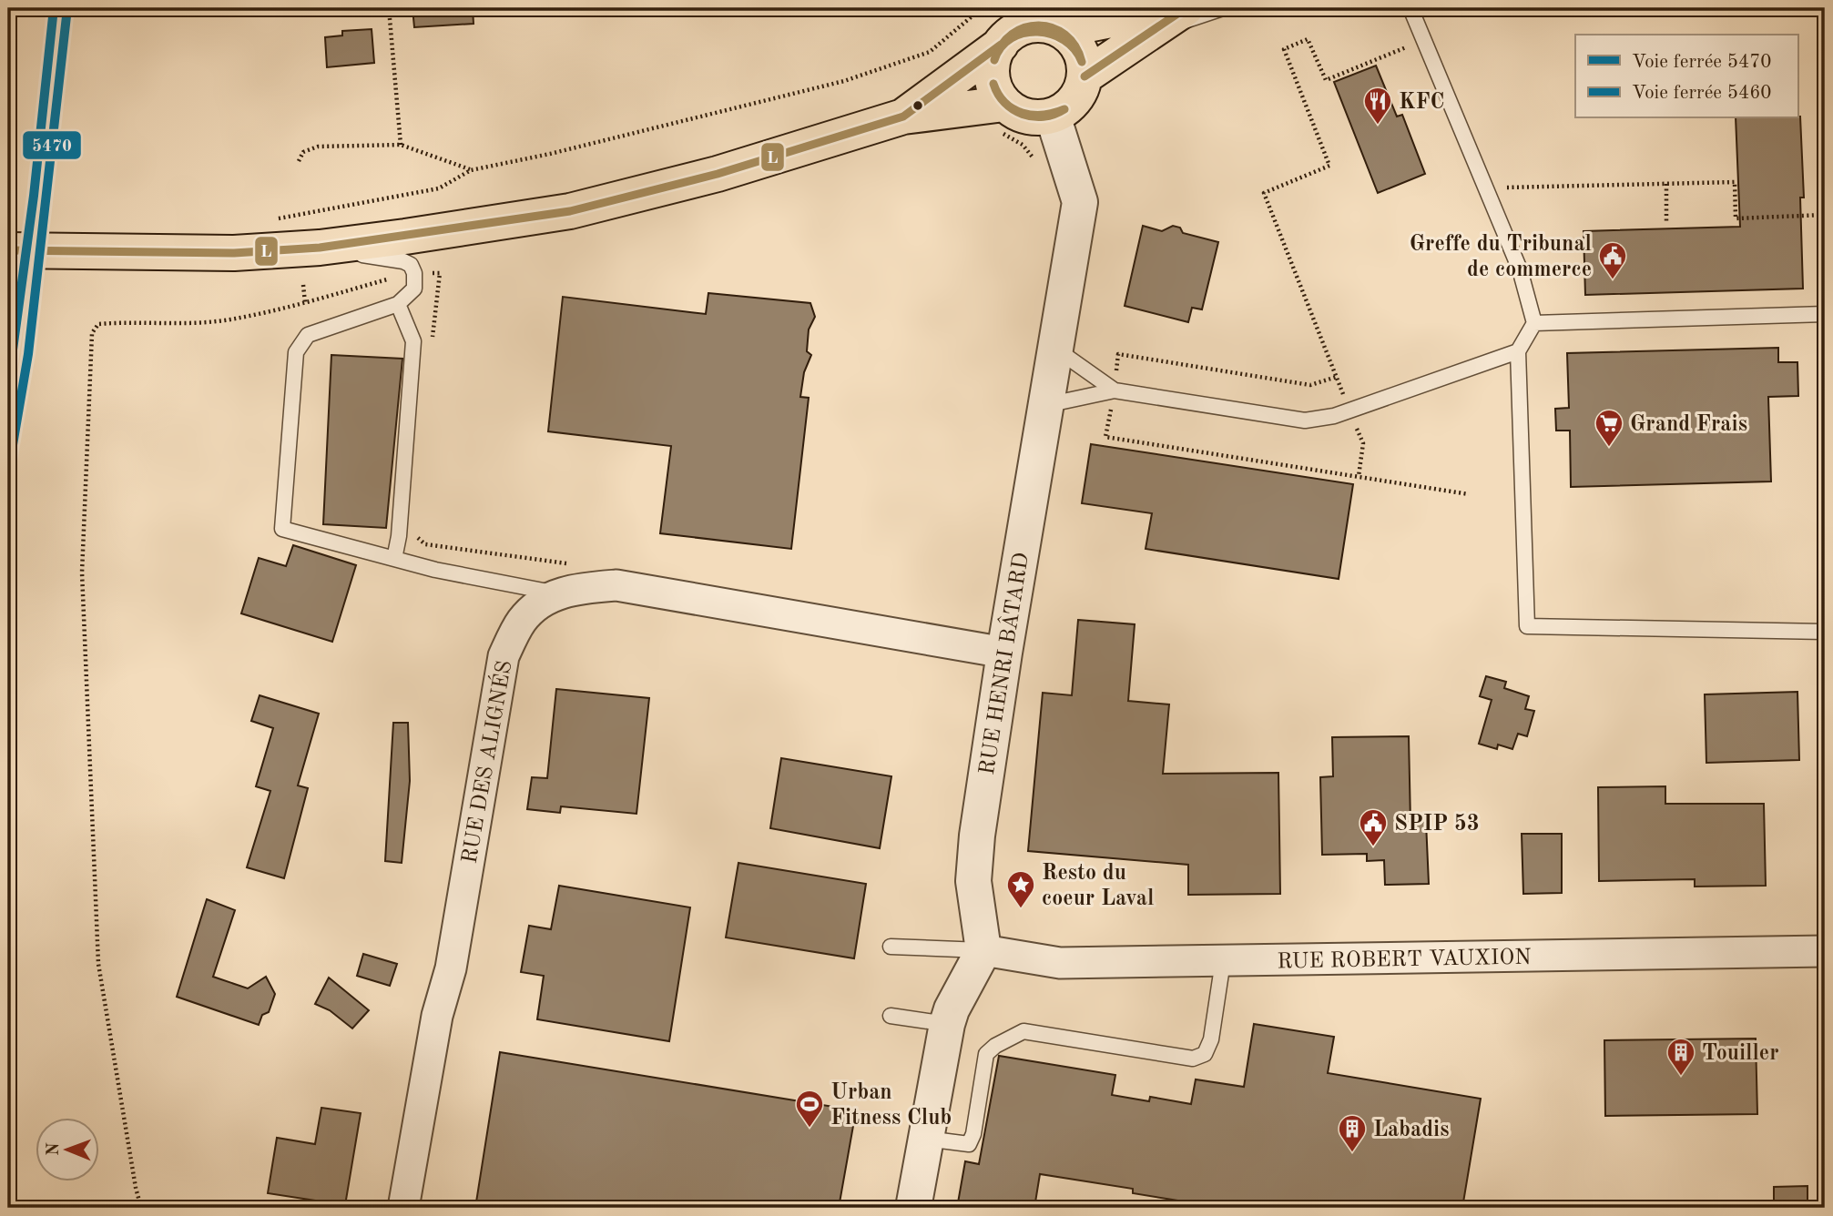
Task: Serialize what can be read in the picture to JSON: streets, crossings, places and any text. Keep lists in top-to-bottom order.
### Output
{
  "streets": {
    "street": ["RUE HENRI BÂTARD", "RUE DES ALIGNÉS", "RUE ROBERT VAUXION"]
  },
  "crossings": [
    ["RUE HENRI BÂTARD", "RUE ROBERT VAUXION"]
  ],
  "places": {
    "restaurant": ["KFC"],
    "public building": ["Greffe du Tribunal de commerce", "SPIP 53"],
    "supermarket": ["Grand Frais"],
    "place": ["Resto du coeur Laval"],
    "building": ["Touiller", "Labadis"],
    "sports": ["Urban Fitness Club"]
  },
  "lines": ["rail line 5470", "rail line 5460", "transit line L"],
  "legend": ["Voie ferrée 5470", "Voie ferrée 5460"],
  "north": "left"
}
